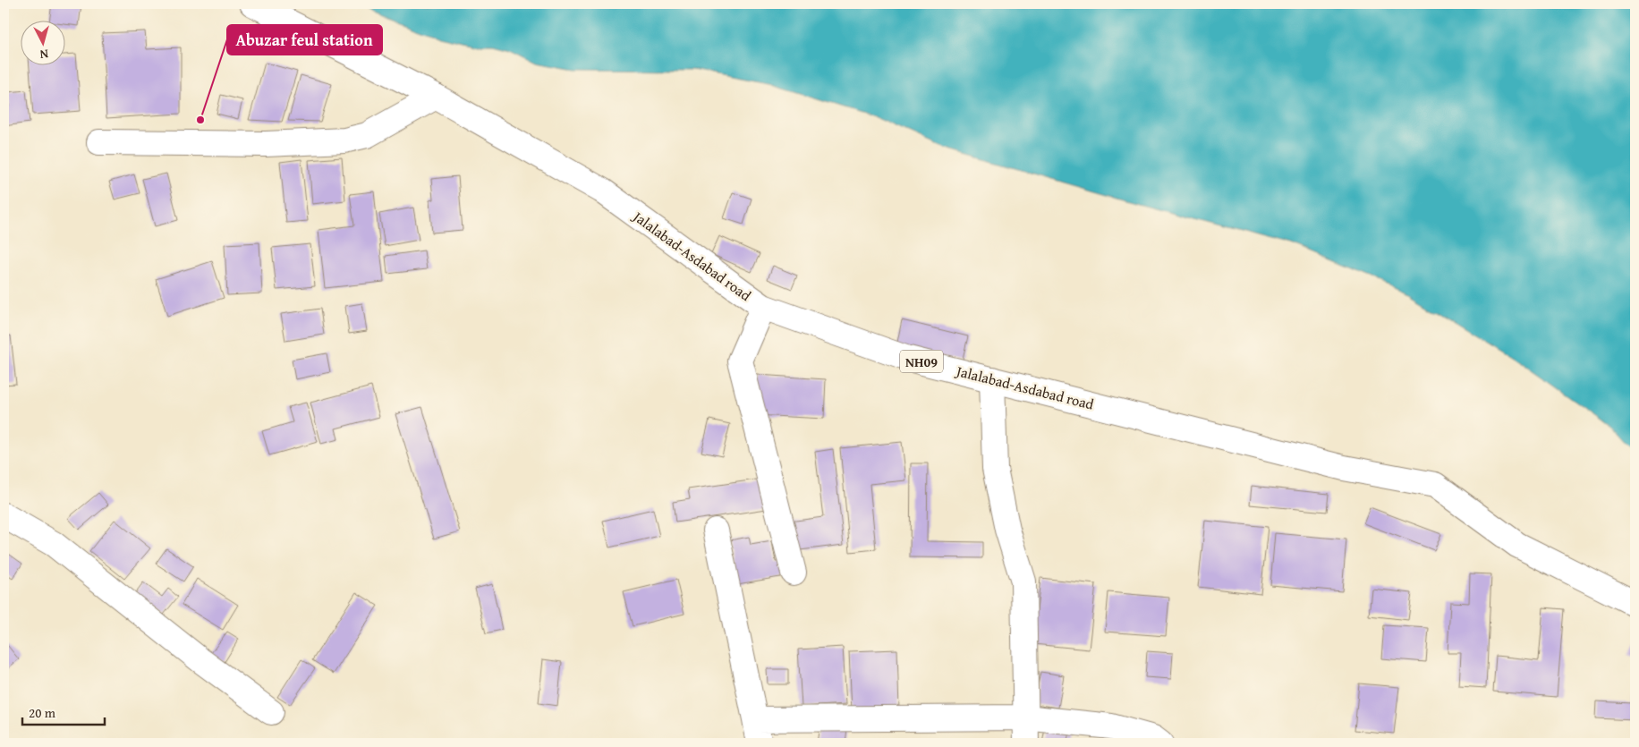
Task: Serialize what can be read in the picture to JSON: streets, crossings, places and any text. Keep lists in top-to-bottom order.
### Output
{
  "streets": {
    "street": ["Jalalabad-Asdabad road", "NH09"]
  },
  "places": ["Abuzar feul station"],
  "scale_bar": "20 m",
  "north": "bottom"
}
